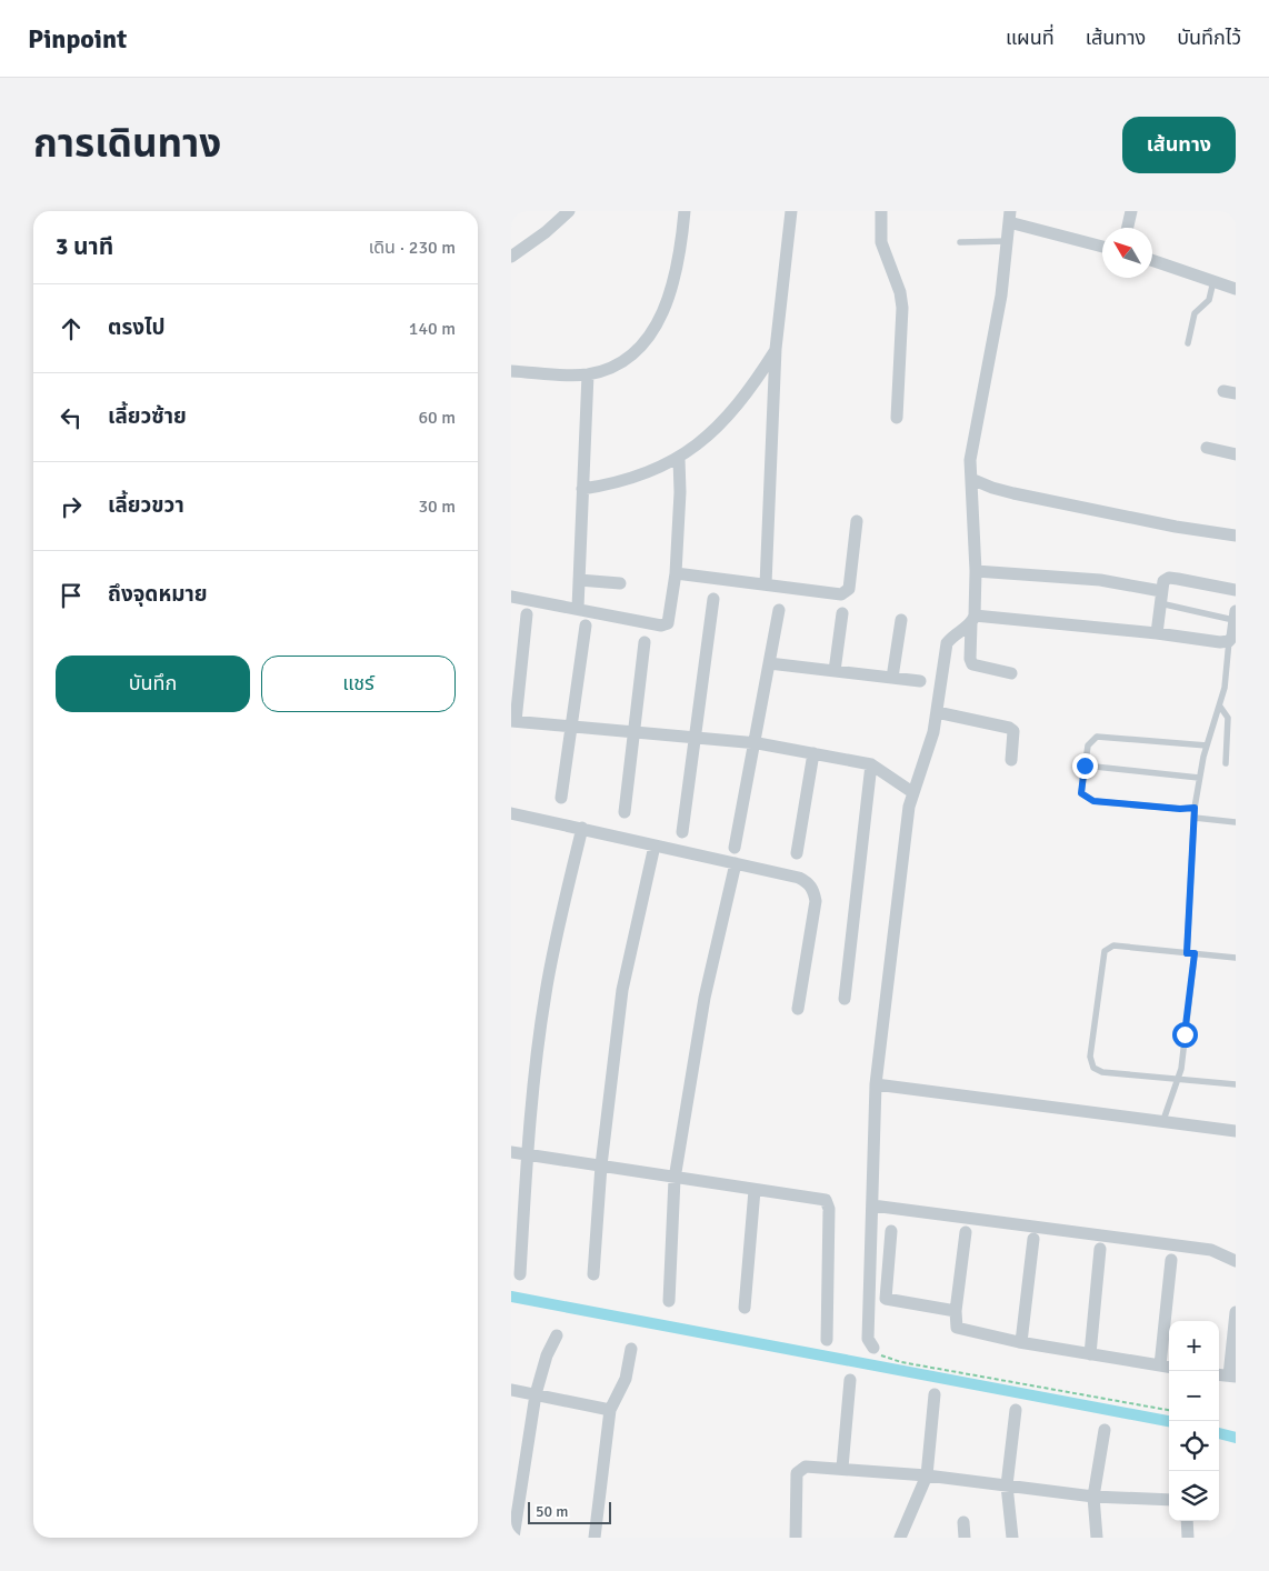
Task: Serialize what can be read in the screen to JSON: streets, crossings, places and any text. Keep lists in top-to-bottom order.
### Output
{
  "scale_bar": "50 m",
  "north": "top left",
  "page": {
    "header": "Pinpoint",
    "nav": ["แผนที่", "เส้นทาง", "บันทึกไว้"],
    "title": "การเดินทาง",
    "buttons": [
      "เส้นทาง",
      ["บันทึก", "แชร์"]
    ],
    "heading": ["3 นาที", "เดิน · 230 m"],
    "list": [
      ["ตรงไป", "140 m"],
      ["เลี้ยวซ้าย", "60 m"],
      ["เลี้ยวขวา", "30 m"],
      "ถึงจุดหมาย"
    ],
    "map_buttons": ["+", "−"],
    "scale": "50 m"
  }
}
